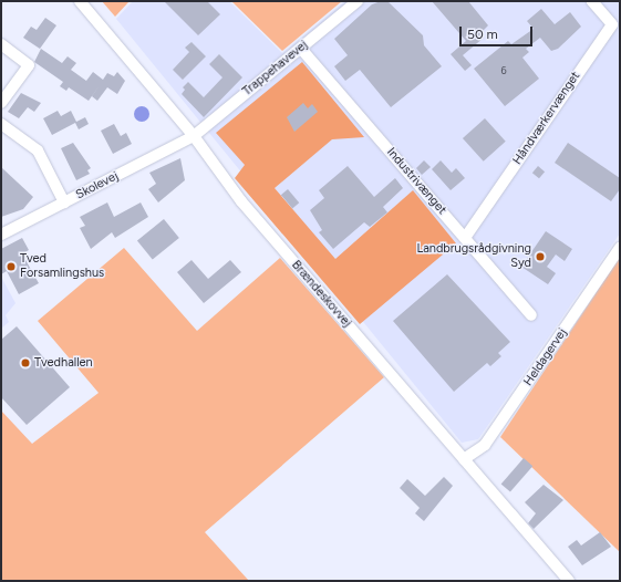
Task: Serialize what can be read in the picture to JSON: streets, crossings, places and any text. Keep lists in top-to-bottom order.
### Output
{
  "streets": {
    "street": [
      "Trappehavevej",
      "Håndværkervænget",
      "Industrivænget",
      "Skolevej",
      "Brændeskovvej",
      "Heldagervej"
    ]
  },
  "crossings": [
    ["Trappehavevej", "Industrivænget"],
    ["Trappehavevej", "Skolevej"],
    ["Trappehavevej", "Brændeskovvej"],
    ["Håndværkervænget", "Industrivænget"],
    ["Skolevej", "Brændeskovvej"],
    ["Brændeskovvej", "Heldagervej"]
  ],
  "places": ["Landbrugsrådgivning Syd", "Tved Forsamlingshus", "Tvedhallen"],
  "house_numbers": ["6"],
  "scale_bar": "50 m"
}
